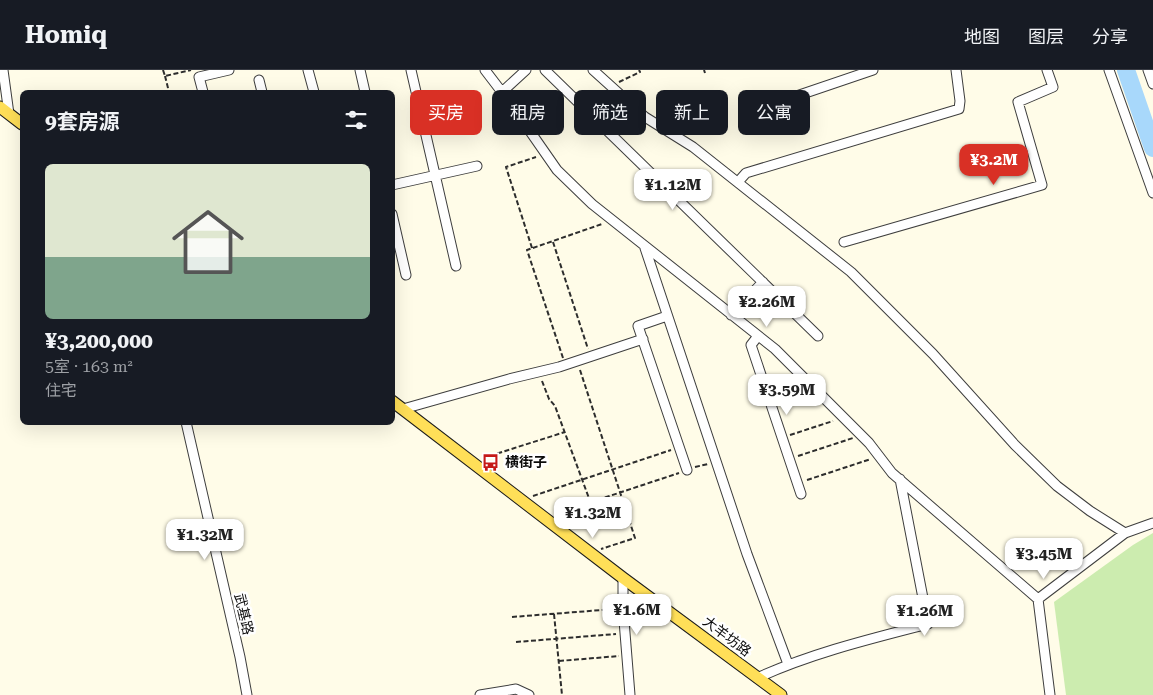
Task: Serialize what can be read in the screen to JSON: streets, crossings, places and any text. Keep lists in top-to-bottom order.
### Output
{
  "streets": {
    "main road": ["大羊坊路"],
    "street": ["武基路"]
  },
  "places": {
    "bus stop": ["横街子"]
  },
  "page": {
    "header": "Homiq",
    "nav": ["地图", "图层", "分享"],
    "chip": [
      "买房",
      "租房",
      "筛选",
      "新上",
      "公寓"
    ],
    "heading": "9套房源",
    "price": [
      "¥3.2M",
      "¥1.12M",
      "¥2.26M",
      "¥3.59M",
      "¥1.32M",
      "¥1.32M",
      "¥3.45M",
      "¥1.6M",
      "¥1.26M"
    ],
    "list": [
      {
        "name": "¥3,200,000",
        "note": "5室 · 163 m² · 住宅"
      }
    ]
  }
}
